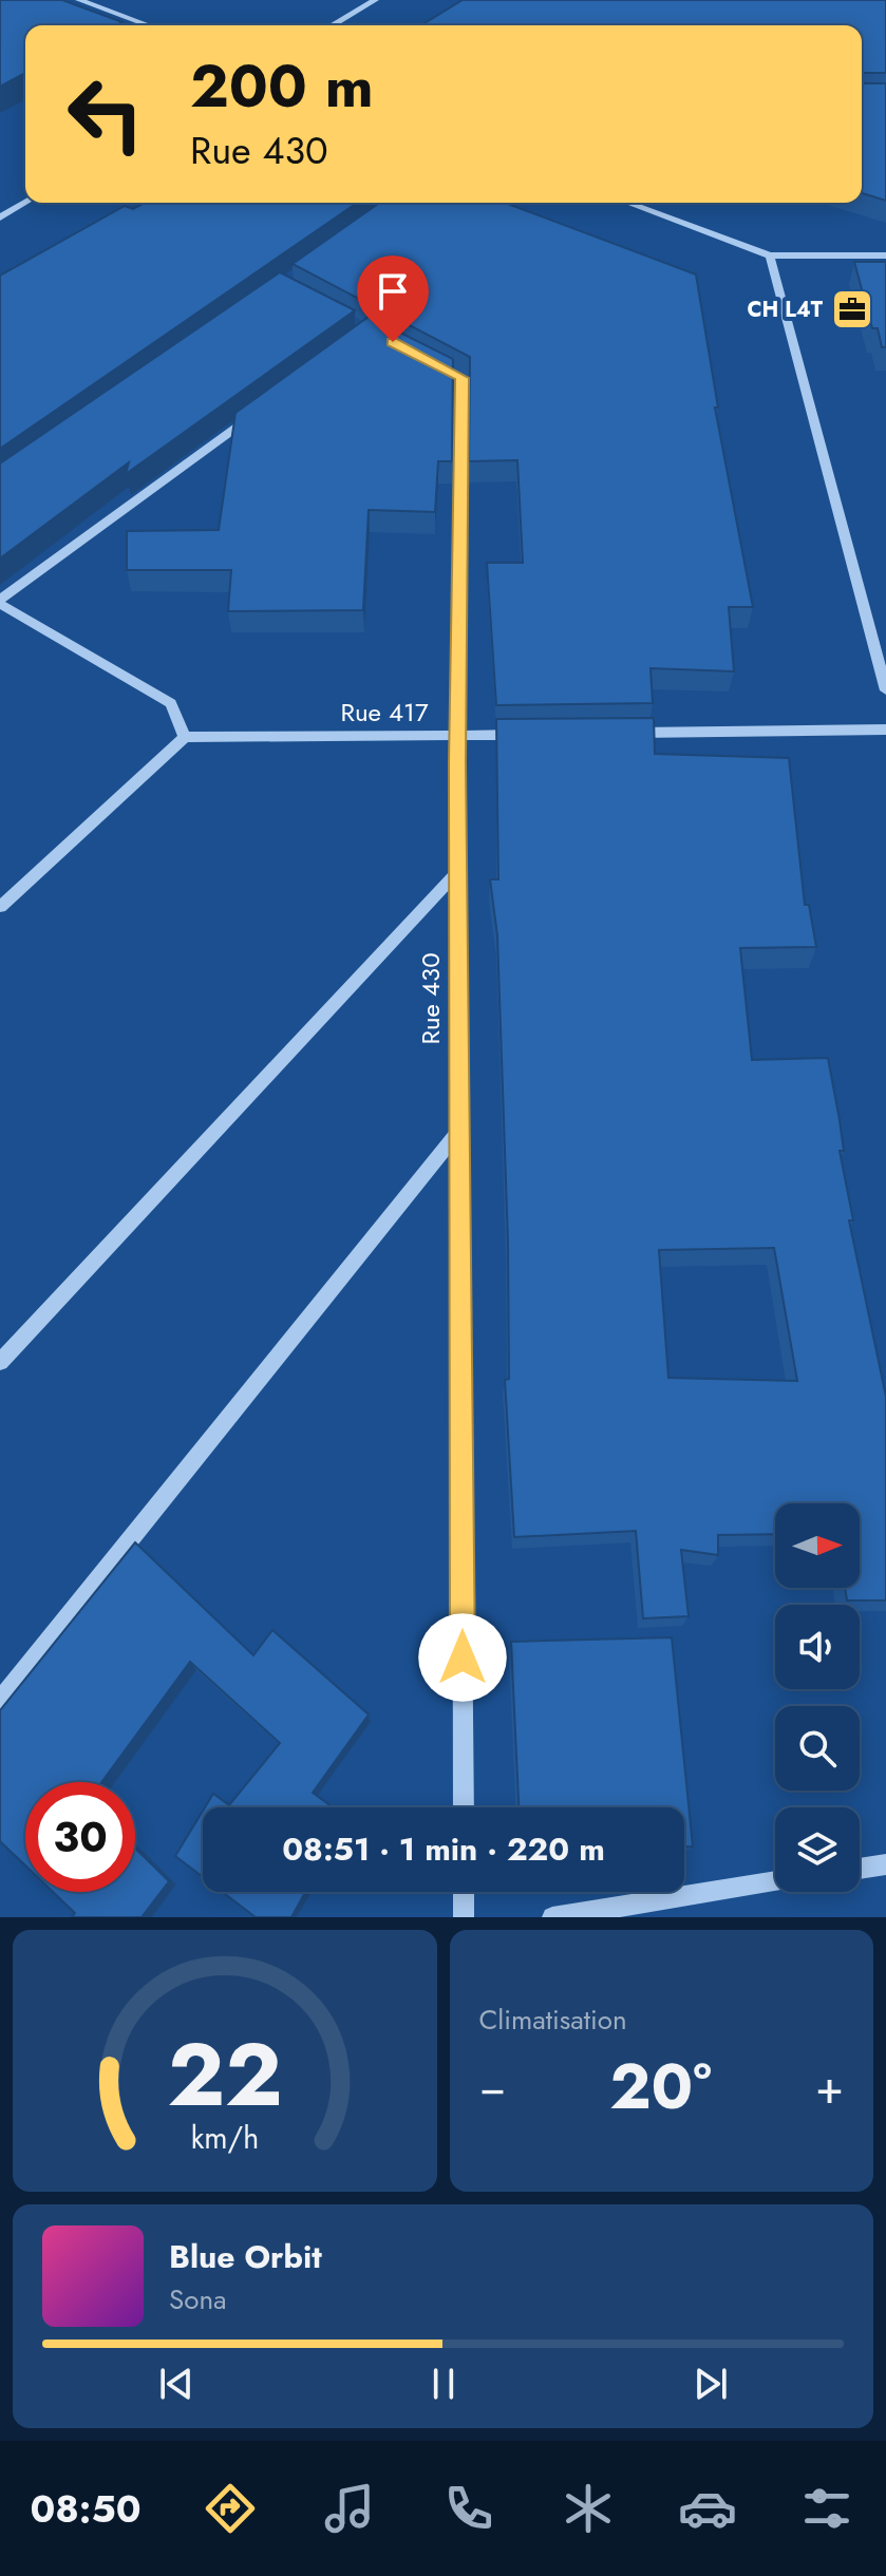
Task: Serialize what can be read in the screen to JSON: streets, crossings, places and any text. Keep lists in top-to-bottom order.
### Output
{
  "streets": {
    "street": ["Rue 417", "Rue 430"]
  },
  "crossings": [
    ["Rue 417", "Rue 430"]
  ],
  "places": {
    "office": ["CH L4T"]
  },
  "north": "right",
  "page": {
    "turn": ["200 m", "Rue 430"],
    "limit": "30",
    "trip": "08:51 · 1 min · 220 m",
    "tile": "Climatisation",
    "heat": ["−", "20°", "+"],
    "song": ["Blue Orbit", "Sona"],
    "tabs": "08:50",
    "gauge": ["22", "km/h"]
  }
}
